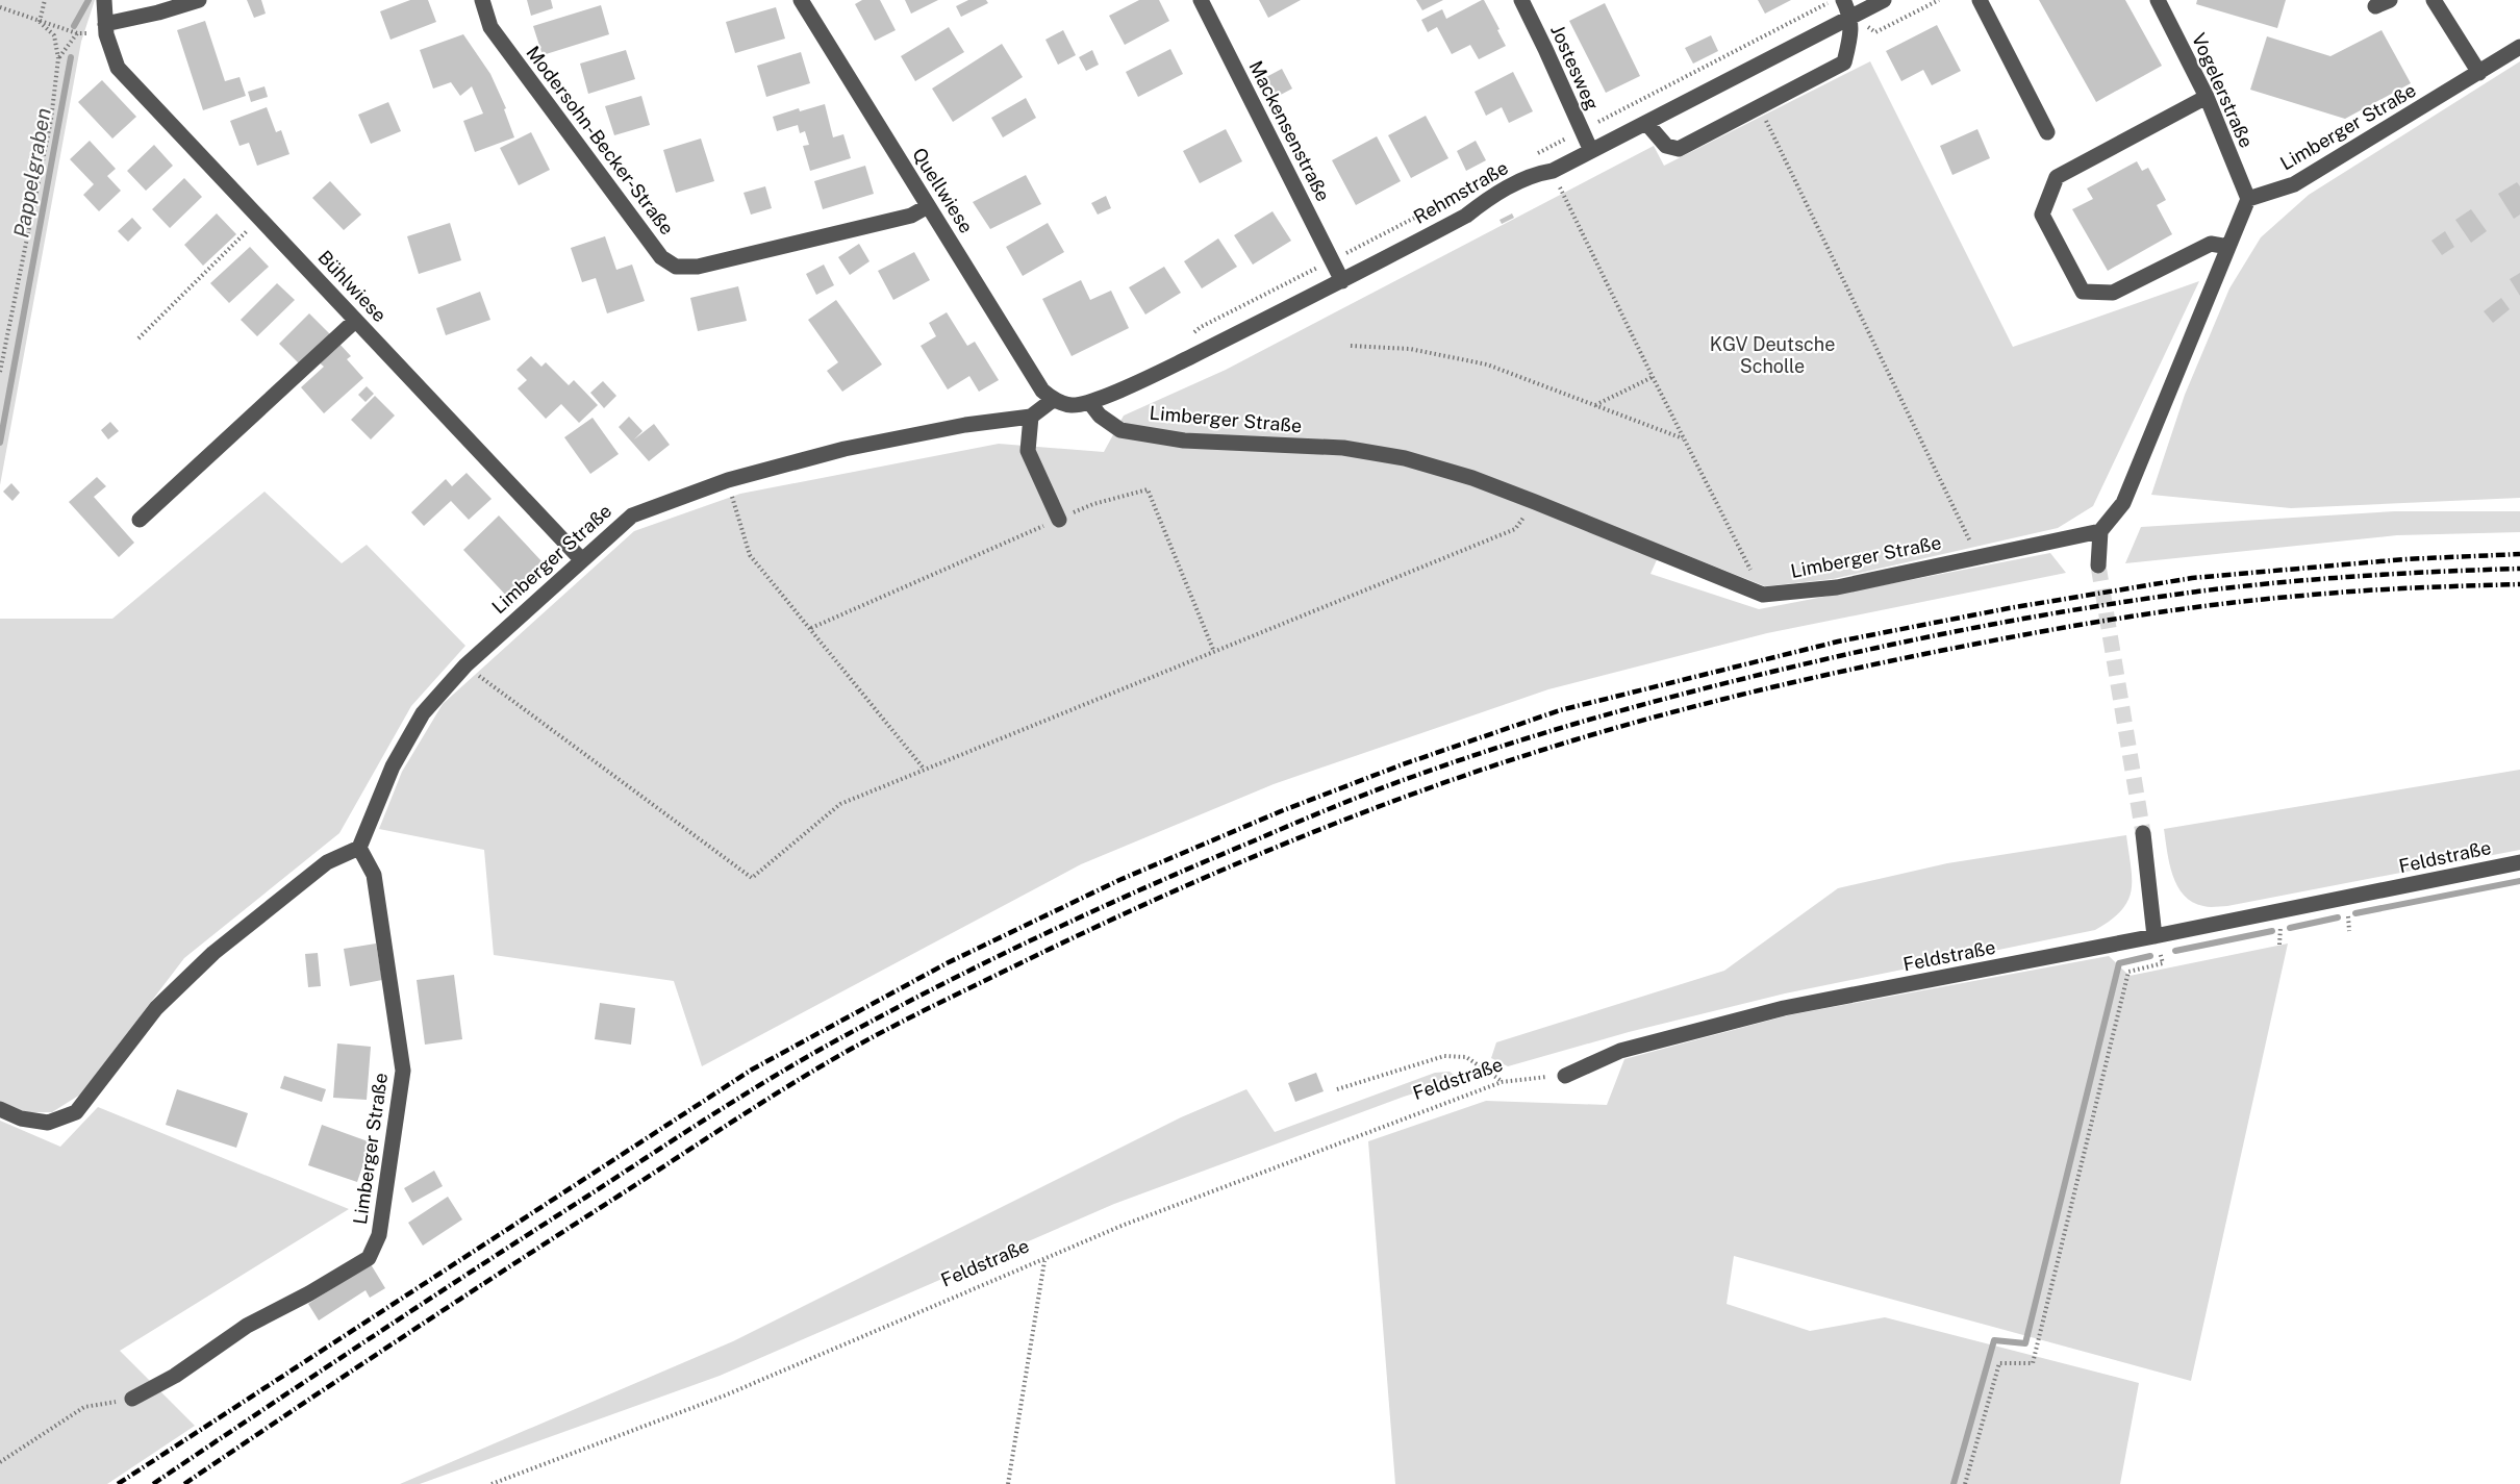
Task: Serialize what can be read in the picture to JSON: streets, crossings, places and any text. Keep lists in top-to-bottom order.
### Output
{
  "streets": {
    "street": [
      "Jostesweg",
      "Vogelerstraße",
      "Limberger Straße",
      "Mackensenstraße",
      "Modersohn-Becker-Straße",
      "Quellwiese",
      "Rehmstraße",
      "Bühlwiese",
      "Feldstraße"
    ]
  },
  "crossings": [
    ["Jostesweg", "Rehmstraße"],
    ["Vogelerstraße", "Limberger Straße"],
    ["Limberger Straße", "Rehmstraße"],
    ["Limberger Straße", "Bühlwiese"],
    ["Mackensenstraße", "Rehmstraße"],
    ["Modersohn-Becker-Straße", "Quellwiese"]
  ],
  "water": ["Pappelgraben"],
  "parks": ["KGV Deutsche Scholle"]
}
